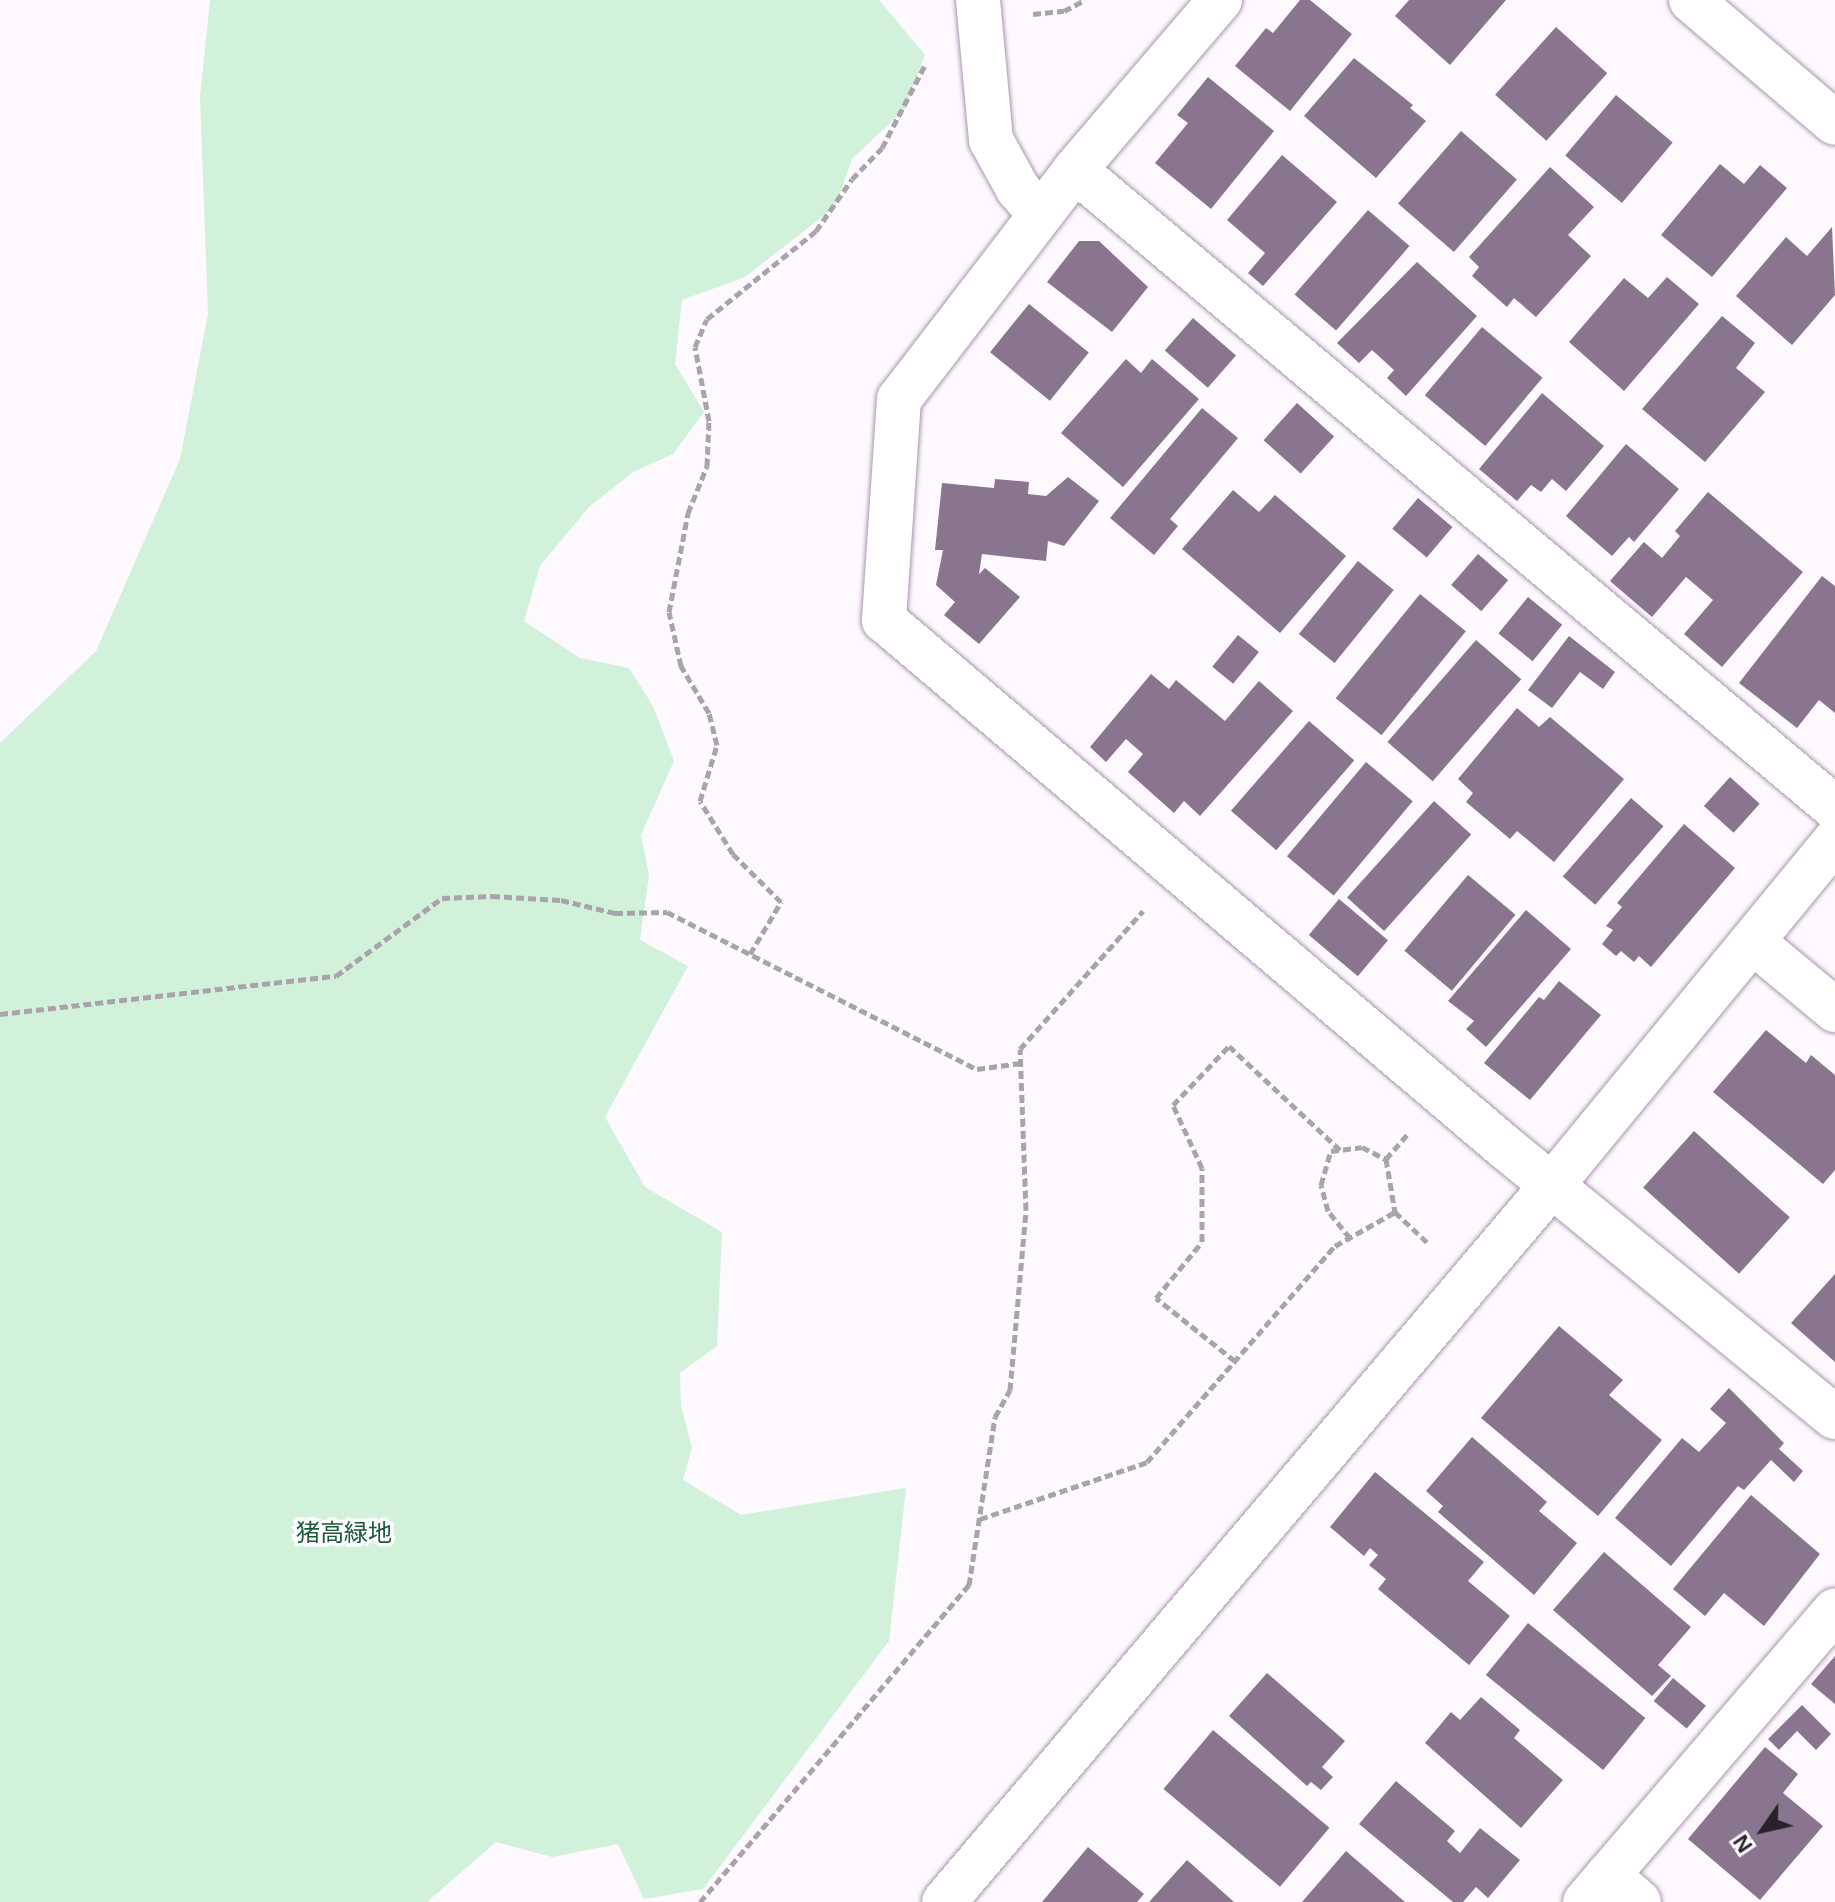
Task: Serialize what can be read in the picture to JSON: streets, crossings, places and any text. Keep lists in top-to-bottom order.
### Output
{
  "parks": ["猪高緑地"],
  "north": "bottom left"
}
